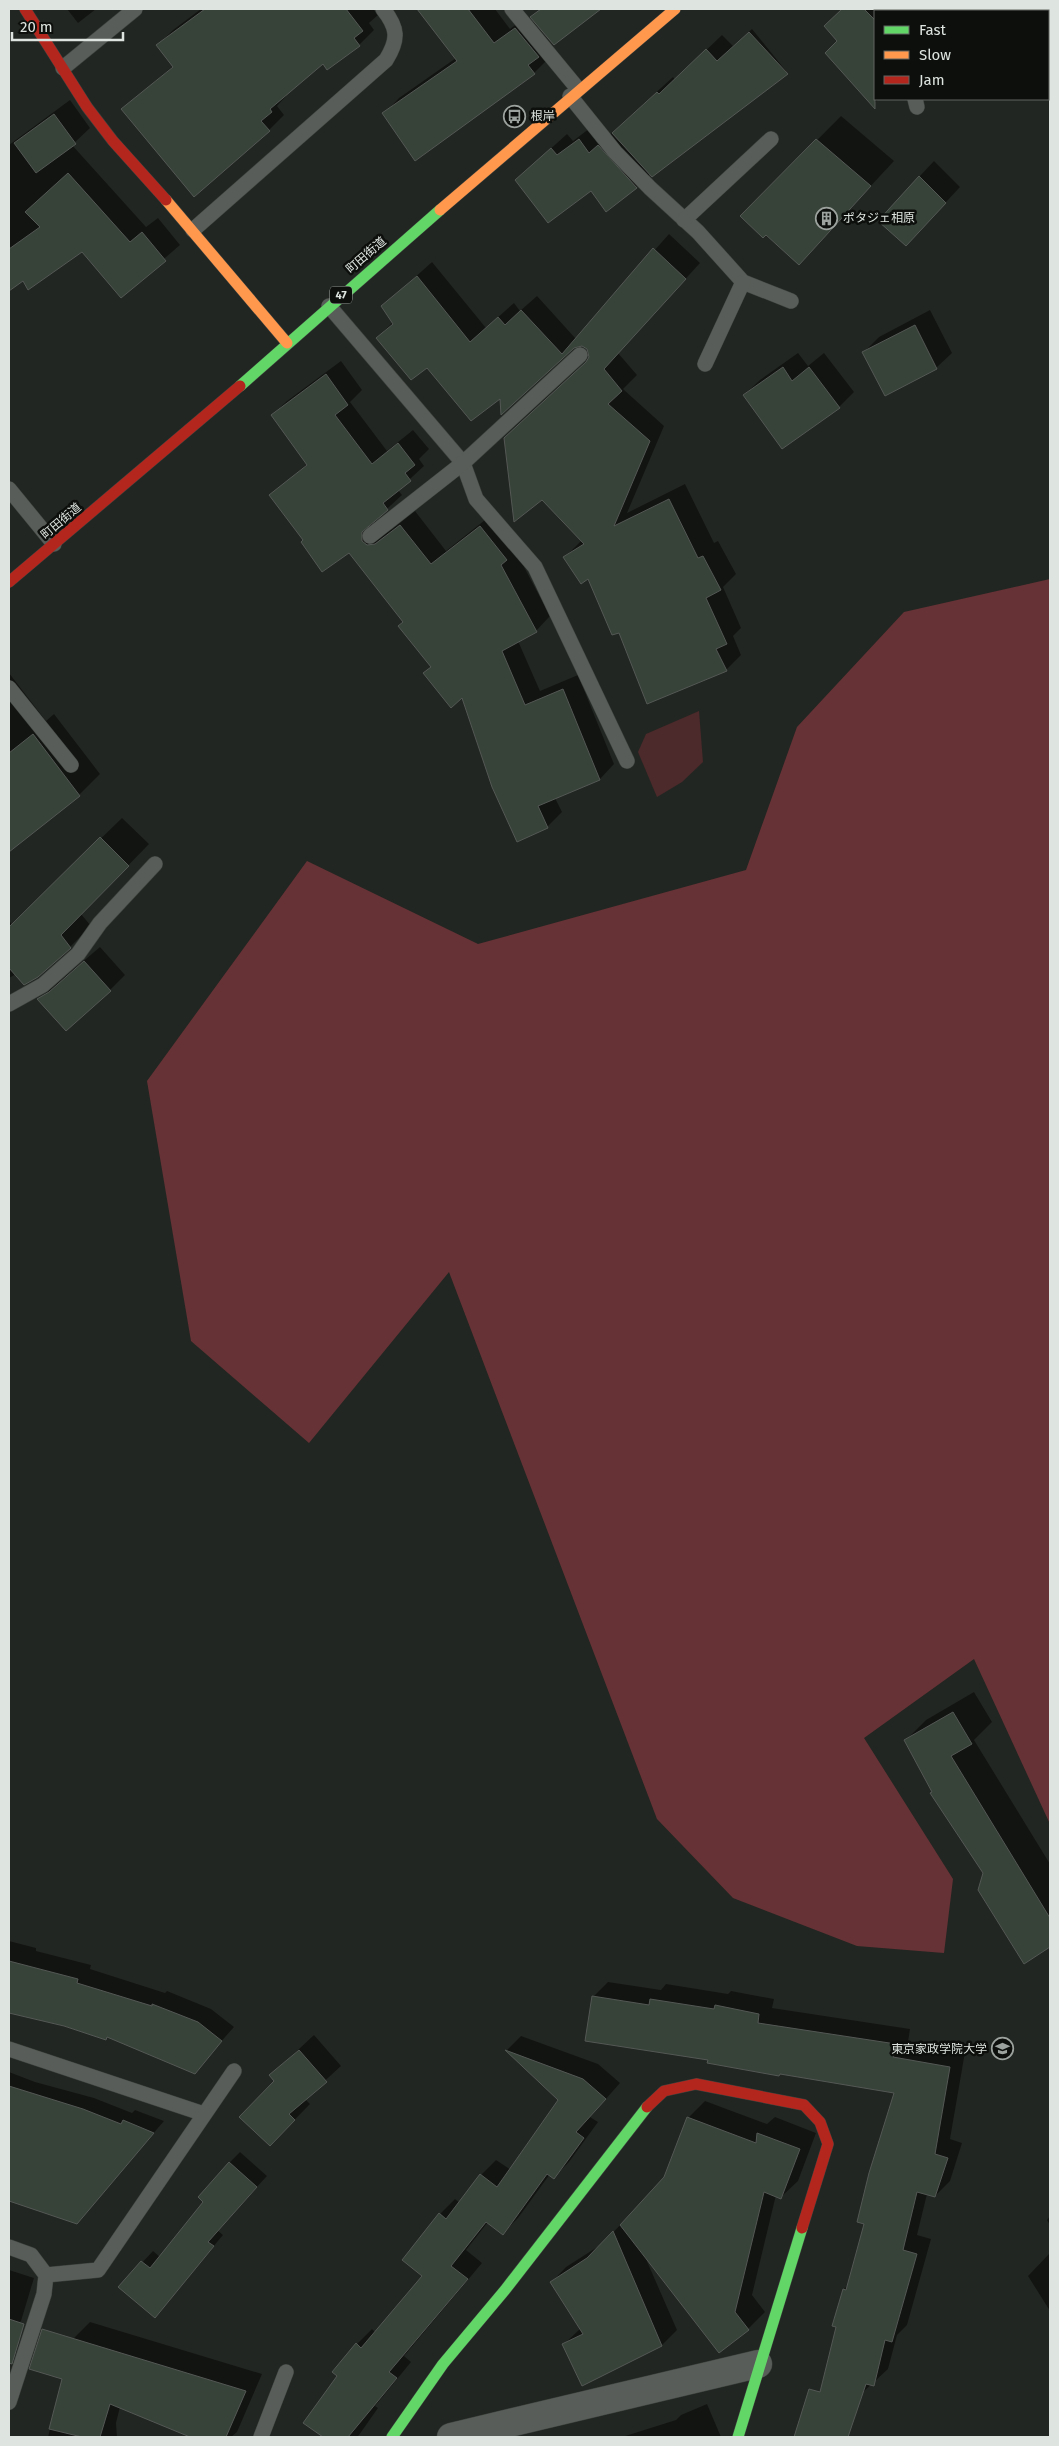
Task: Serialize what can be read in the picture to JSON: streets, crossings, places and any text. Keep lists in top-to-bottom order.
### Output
{
  "streets": {
    "street": ["町田街道", "47"]
  },
  "places": {
    "bus stop": ["根岸"],
    "building": ["ポタジェ相原"],
    "school or university": ["東京家政学院大学"]
  },
  "legend": ["Fast", "Slow", "Jam"],
  "scale_bar": "20 m"
}
